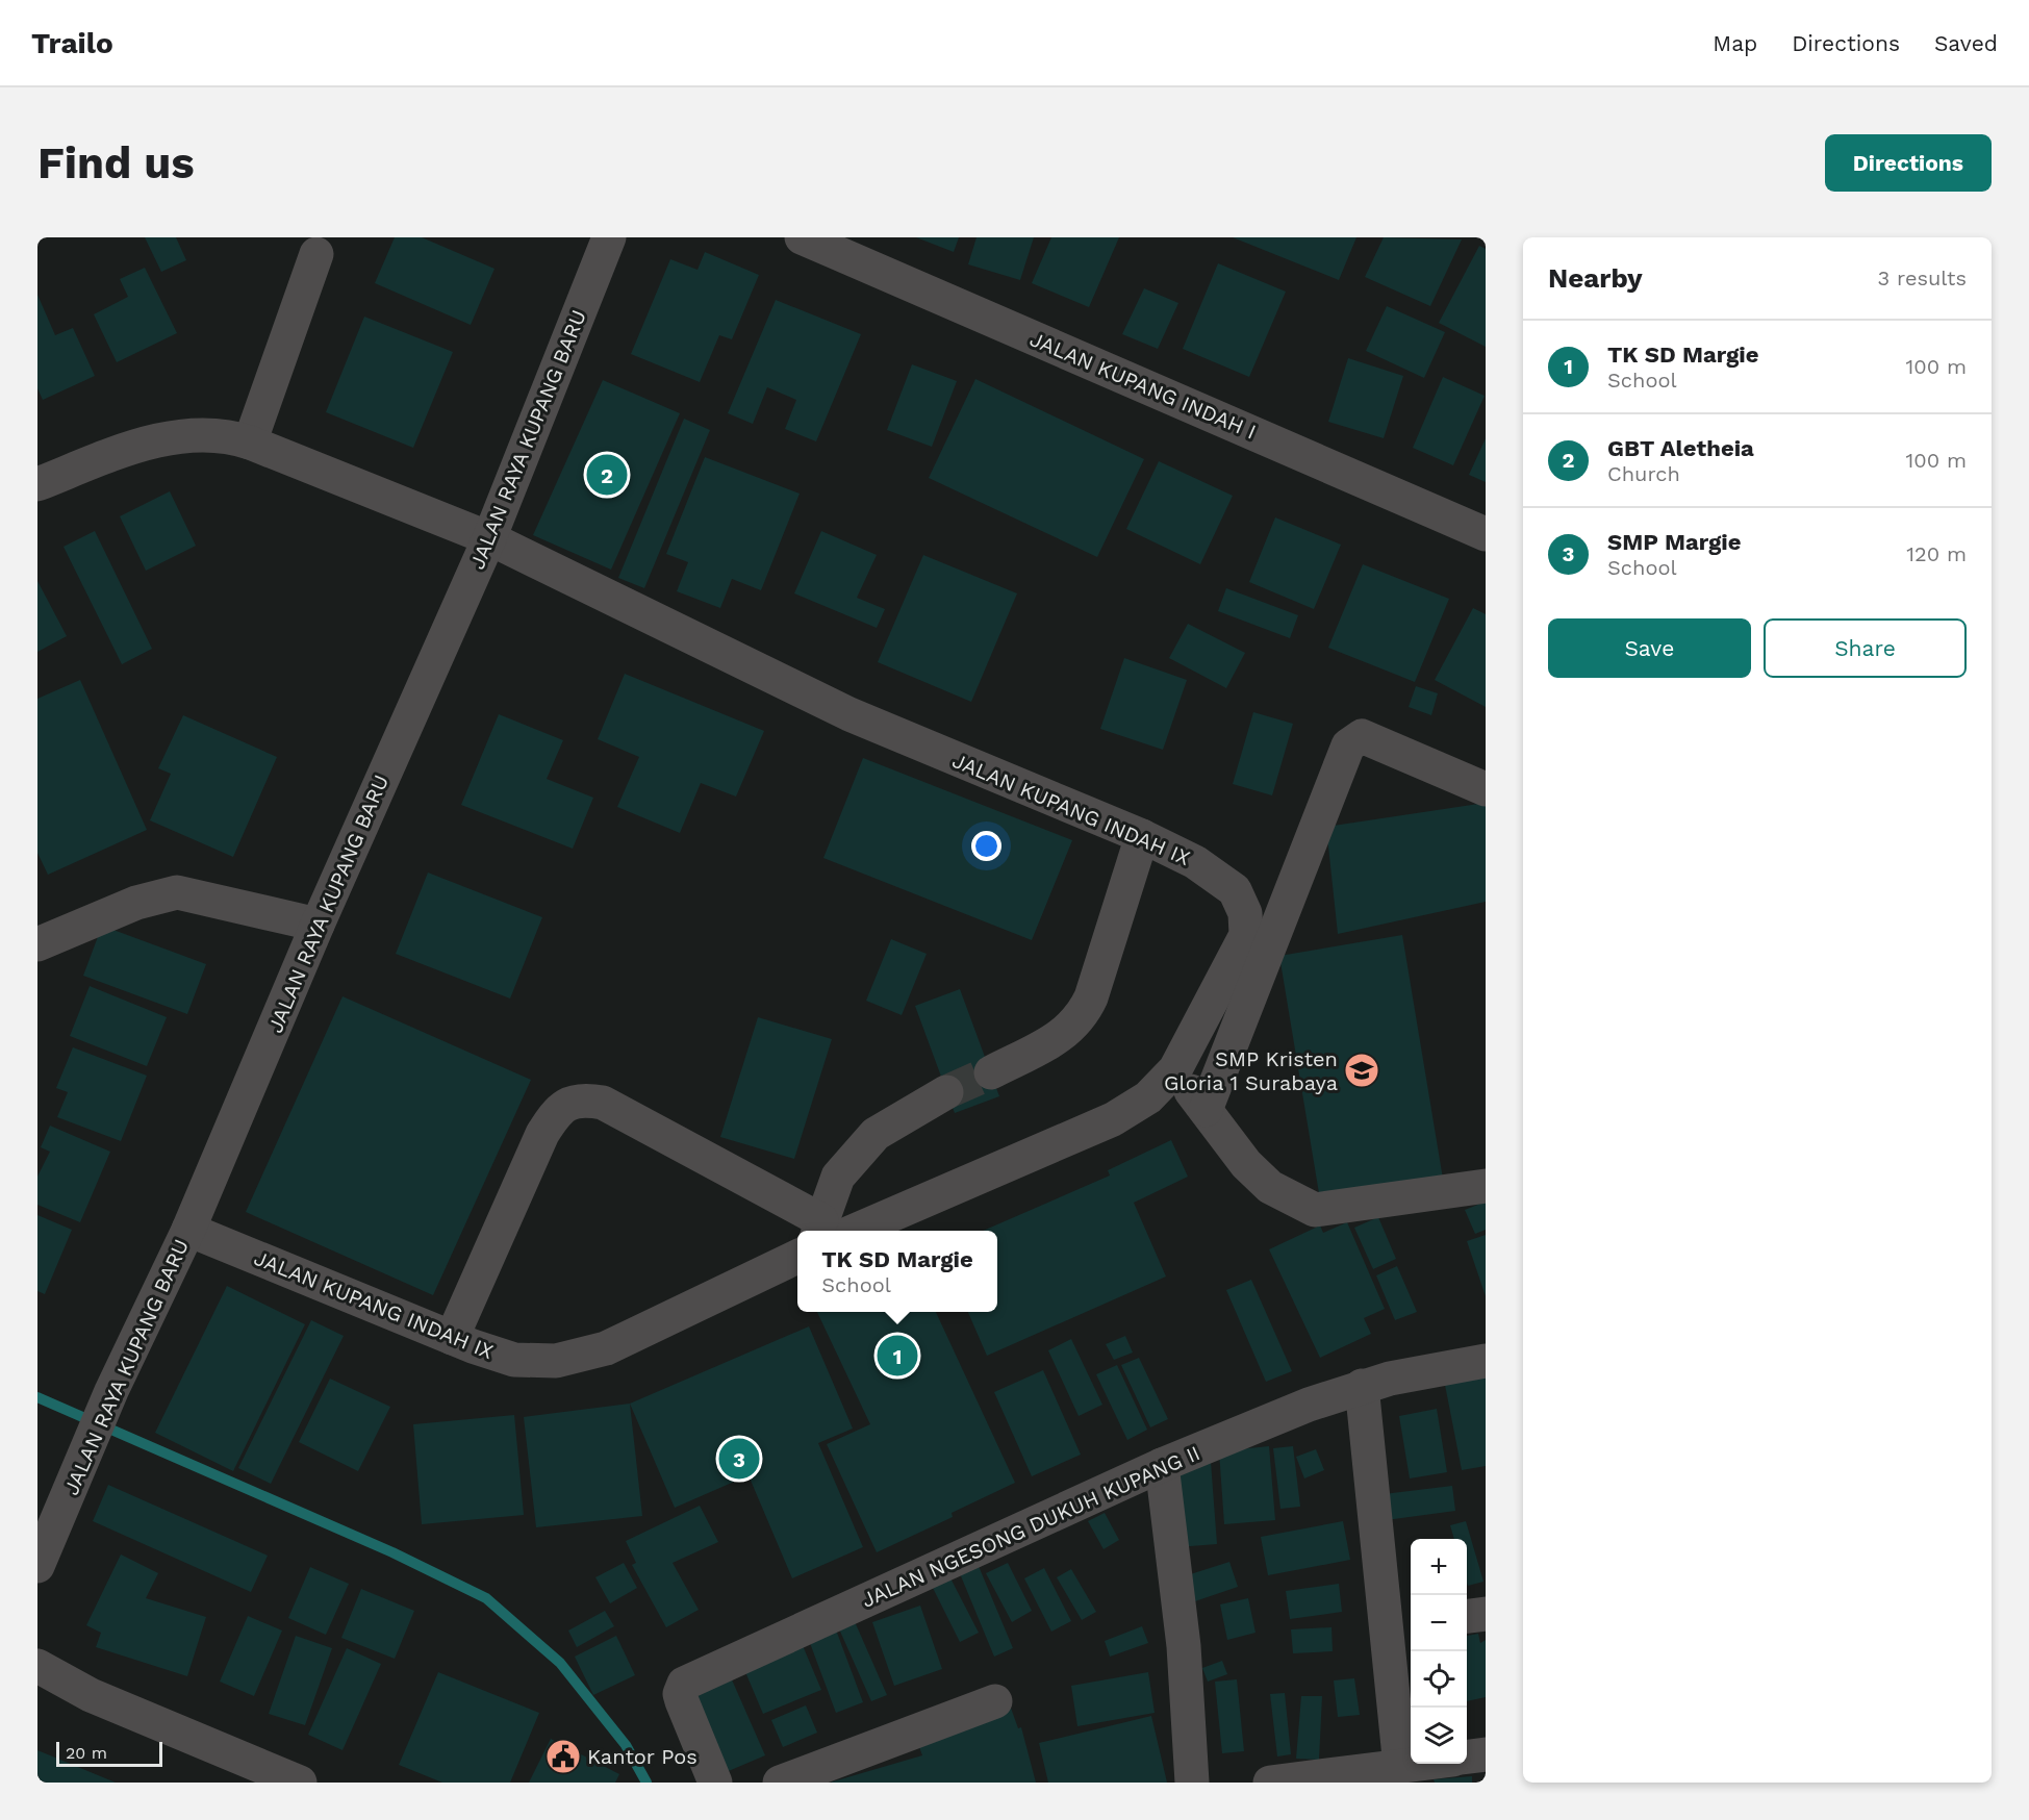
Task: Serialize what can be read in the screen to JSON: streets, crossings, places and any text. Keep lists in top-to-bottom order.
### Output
{
  "streets": {
    "street": [
      "JALAN KUPANG INDAH I",
      "JALAN RAYA KUPANG BARU",
      "JALAN KUPANG INDAH IX",
      "JALAN NGESONG DUKUH KUPANG II"
    ]
  },
  "crossings": [
    ["JALAN RAYA KUPANG BARU", "JALAN KUPANG INDAH IX"]
  ],
  "places": {
    "school or university": ["SMP Kristen Gloria 1 Surabaya"],
    "public building": ["Kantor Pos"]
  },
  "scale_bar": "20 m",
  "page": {
    "header": "Trailo",
    "nav": ["Map", "Directions", "Saved"],
    "buttons": [
      "Directions",
      ["Save", "Share"]
    ],
    "title": "Find us",
    "heading": ["Nearby", "3 results"],
    "list": [
      {
        "mark": "1",
        "name": "TK SD Margie",
        "note": "School",
        "value": "100 m"
      },
      {
        "mark": "2",
        "name": "GBT Aletheia",
        "note": "Church",
        "value": "100 m"
      },
      {
        "mark": "3",
        "name": "SMP Margie",
        "note": "School",
        "value": "120 m"
      }
    ],
    "pins": ["2", "1", "3"],
    "popup": ["TK SD Margie", "School"],
    "map_buttons": ["+", "−"],
    "scale": "20 m"
  }
}
